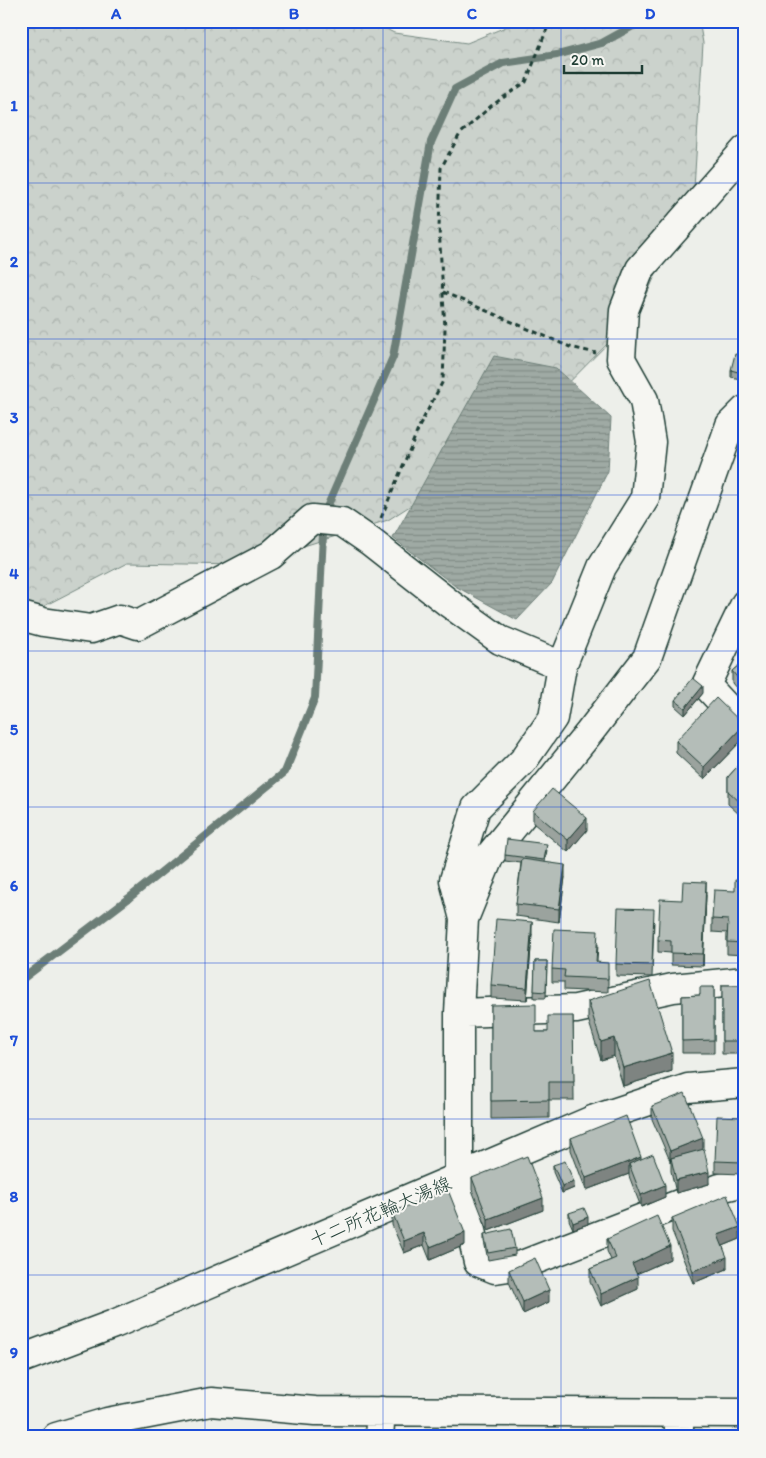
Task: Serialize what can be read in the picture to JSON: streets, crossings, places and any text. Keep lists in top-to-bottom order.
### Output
{
  "streets": {
    "street": ["十二所花輪大湯線"]
  },
  "scale_bar": "20 m",
  "grid": {
    "columns": [
      "A",
      "B",
      "C",
      "D"
    ],
    "rows": [
      "1",
      "2",
      "3",
      "4",
      "5",
      "6",
      "7",
      "8",
      "9"
    ]
  }
}
